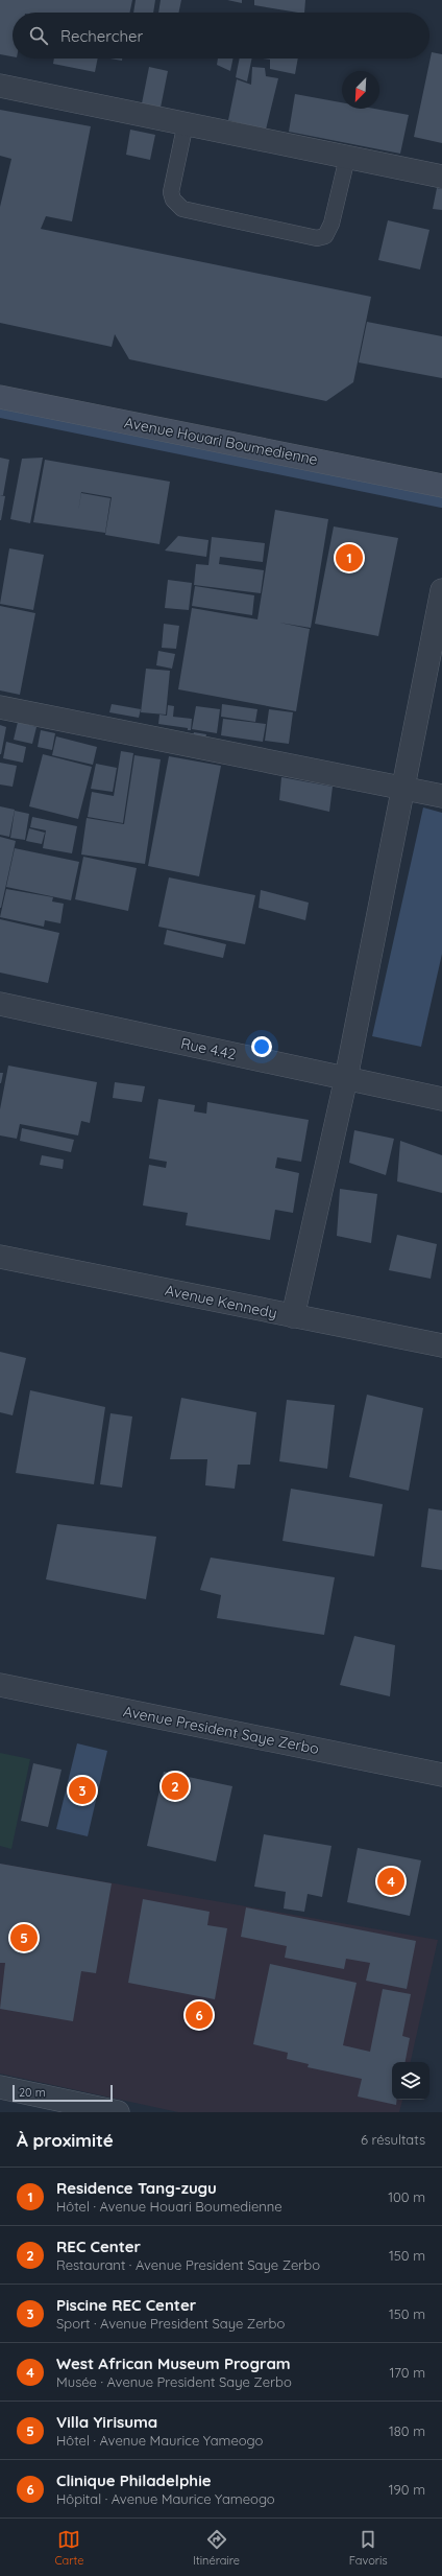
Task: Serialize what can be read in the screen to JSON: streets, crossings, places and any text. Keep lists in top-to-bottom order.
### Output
{
  "streets": {
    "main road": ["Avenue Houari Boumedienne"],
    "street": ["Rue 4.42", "Avenue Kennedy", "Avenue President Saye Zerbo"]
  },
  "scale_bar": "20 m",
  "north": "bottom left",
  "page": {
    "search": "Rechercher",
    "pins": [
      "1",
      "2",
      "3",
      "4",
      "5",
      "6"
    ],
    "scale": "20 m",
    "heading": ["À proximité", "6 résultats"],
    "list": [
      {
        "mark": "1",
        "name": "Residence Tang-zugu",
        "note": "Hôtel · Avenue Houari Boumedienne",
        "value": "100 m"
      },
      {
        "mark": "2",
        "name": "REC Center",
        "note": "Restaurant · Avenue President Saye Zerbo",
        "value": "150 m"
      },
      {
        "mark": "3",
        "name": "Piscine REC Center",
        "note": "Sport · Avenue President Saye Zerbo",
        "value": "150 m"
      },
      {
        "mark": "4",
        "name": "West African Museum Program",
        "note": "Musée · Avenue President Saye Zerbo",
        "value": "170 m"
      },
      {
        "mark": "5",
        "name": "Villa Yirisuma",
        "note": "Hôtel · Avenue Maurice Yameogo",
        "value": "180 m"
      },
      {
        "mark": "6",
        "name": "Clinique Philadelphie",
        "note": "Hôpital · Avenue Maurice Yameogo",
        "value": "190 m"
      }
    ],
    "nav": ["Carte", "Itinéraire", "Favoris"]
  }
}
